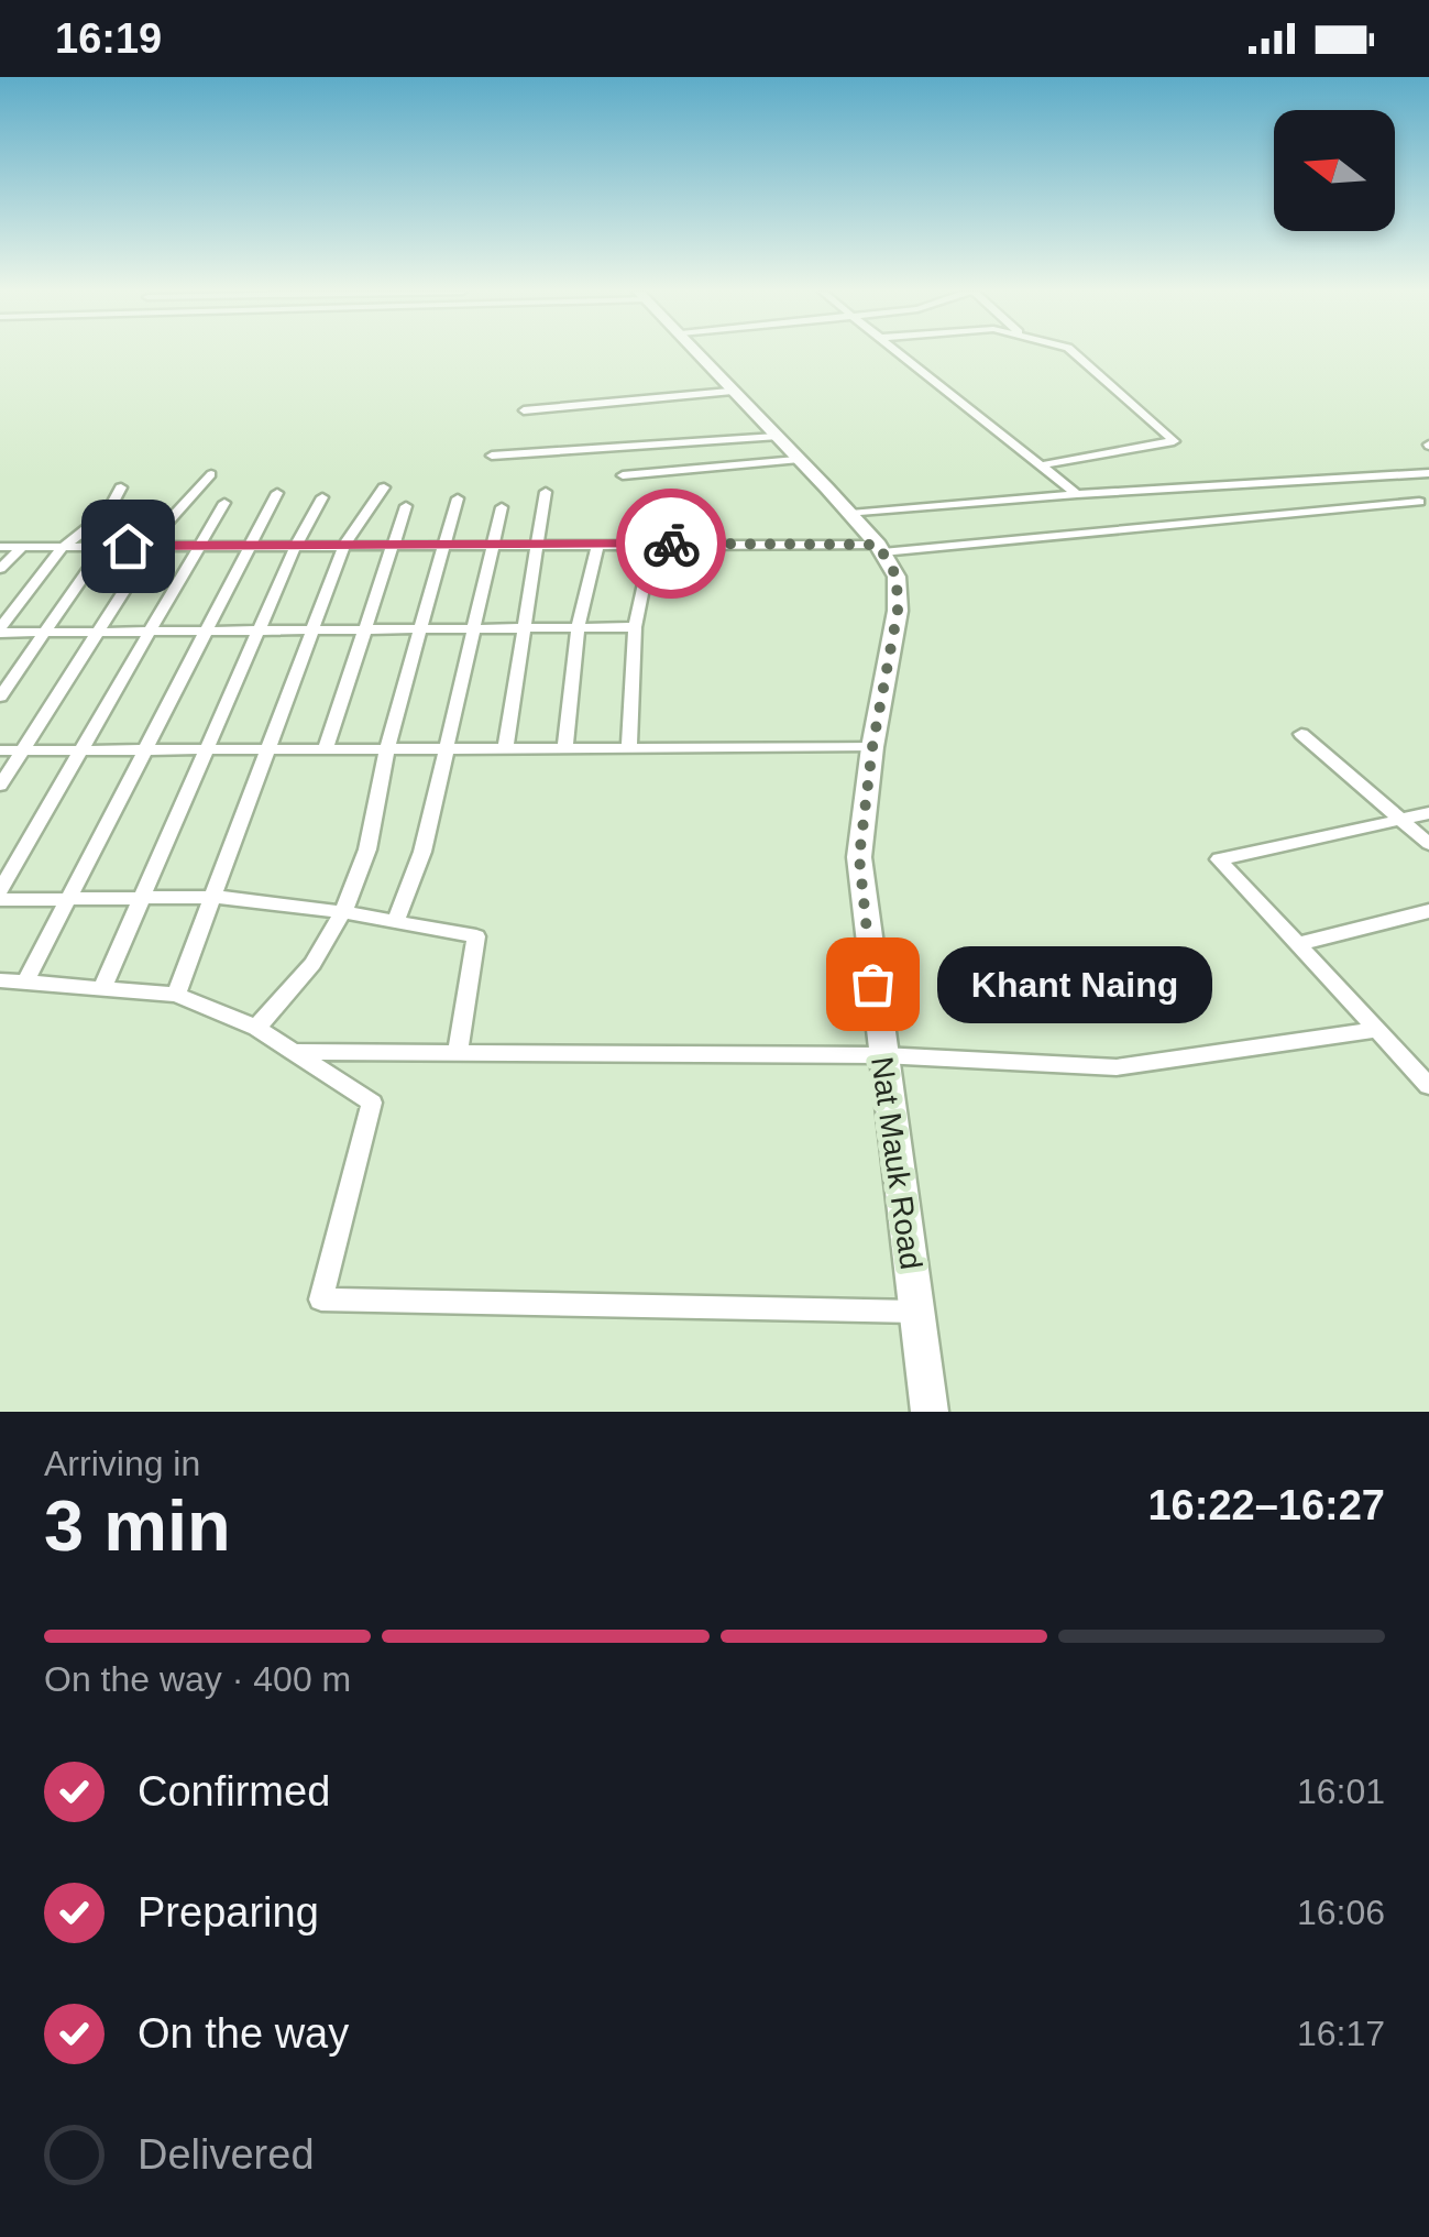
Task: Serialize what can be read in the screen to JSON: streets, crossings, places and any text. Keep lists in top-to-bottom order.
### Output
{
  "streets": {
    "highway": ["Nat Mauk Road"]
  },
  "places": ["Khant Naing"],
  "north": "left",
  "page": {
    "status": "16:19",
    "bubble": "Khant Naing",
    "heading": ["3 min", "Arriving in", "16:22–16:27"],
    "bar": "On the way · 400 m",
    "list": [
      ["Confirmed", "16:01"],
      ["Preparing", "16:06"],
      ["On the way", "16:17"],
      "Delivered"
    ]
  }
}
